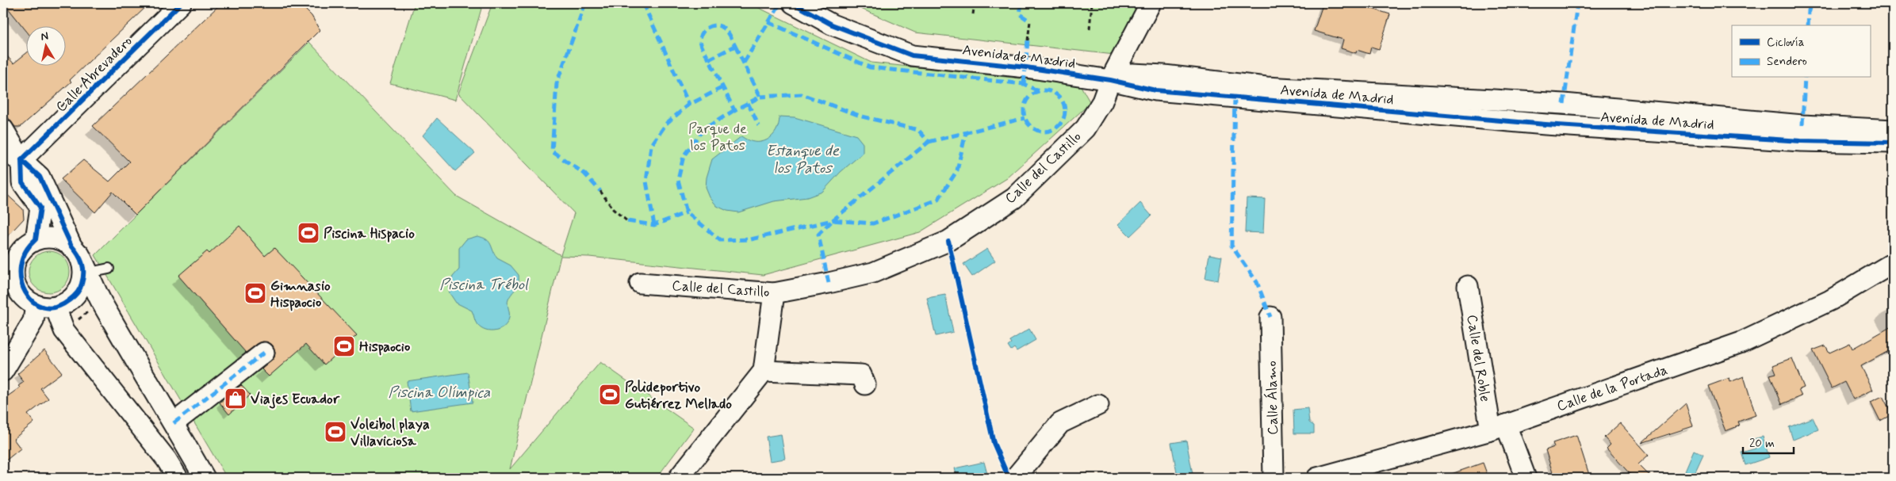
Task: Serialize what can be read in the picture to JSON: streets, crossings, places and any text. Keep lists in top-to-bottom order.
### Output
{
  "streets": {
    "street": [
      "Avenida de Madrid",
      "Calle Abrevadero",
      "Calle del Castillo",
      "Calle del Roble",
      "Calle de la Portada",
      "Calle Álamo"
    ]
  },
  "crossings": [
    ["Avenida de Madrid", "Calle del Castillo"],
    ["Calle del Roble", "Calle de la Portada"]
  ],
  "water": ["Estanque de los Patos", "Piscina Trébol", "Piscina Olímpica"],
  "parks": ["Parque de los Patos"],
  "places": {
    "sports": [
      "Piscina Hispacio",
      "Gimnasio Hispaocio",
      "Hispaocio",
      "Polideportivo Gutiérrez Mellado",
      "Voleibol playa Villaviciosa"
    ],
    "shop": ["Viajes Ecuador"]
  },
  "legend": ["Ciclovía", "Sendero"],
  "scale_bar": "20 m",
  "north": "top"
}
